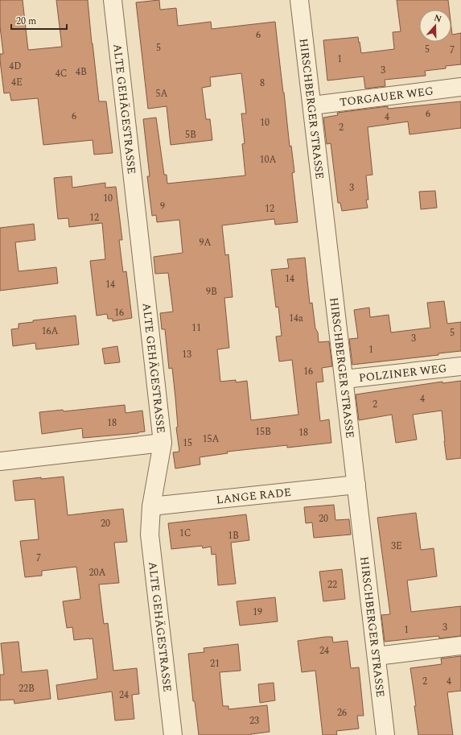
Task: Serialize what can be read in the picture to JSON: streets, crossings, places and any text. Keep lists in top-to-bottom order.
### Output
{
  "streets": {
    "street": [
      "TORGAUER WEG",
      "ALTE GEHÄGESTRASSE",
      "HIRSCHBERGER STRASSE",
      "POLZINER WEG",
      "LANGE RADE"
    ]
  },
  "crossings": [
    ["TORGAUER WEG", "HIRSCHBERGER STRASSE"],
    ["ALTE GEHÄGESTRASSE", "LANGE RADE"],
    ["HIRSCHBERGER STRASSE", "POLZINER WEG"],
    ["HIRSCHBERGER STRASSE", "LANGE RADE"]
  ],
  "house_numbers": [
    "6",
    "5",
    "5",
    "7",
    "1",
    "4D",
    "3",
    "4B",
    "4C",
    "4E",
    "8",
    "5A",
    "6",
    "6",
    "4",
    "10",
    "2",
    "5B",
    "10A",
    "3",
    "10",
    "9",
    "12",
    "12",
    "9A",
    "14",
    "14",
    "9B",
    "16",
    "14a",
    "11",
    "16A",
    "5",
    "3",
    "1",
    "13",
    "16",
    "4",
    "2",
    "18",
    "15B",
    "18",
    "15A",
    "15",
    "20",
    "20",
    "1C",
    "1B",
    "3E",
    "7",
    "20A",
    "22",
    "19",
    "3",
    "1",
    "24",
    "21",
    "2",
    "4",
    "22B",
    "24",
    "26",
    "23"
  ],
  "scale_bar": "20 m",
  "north": "top"
}
